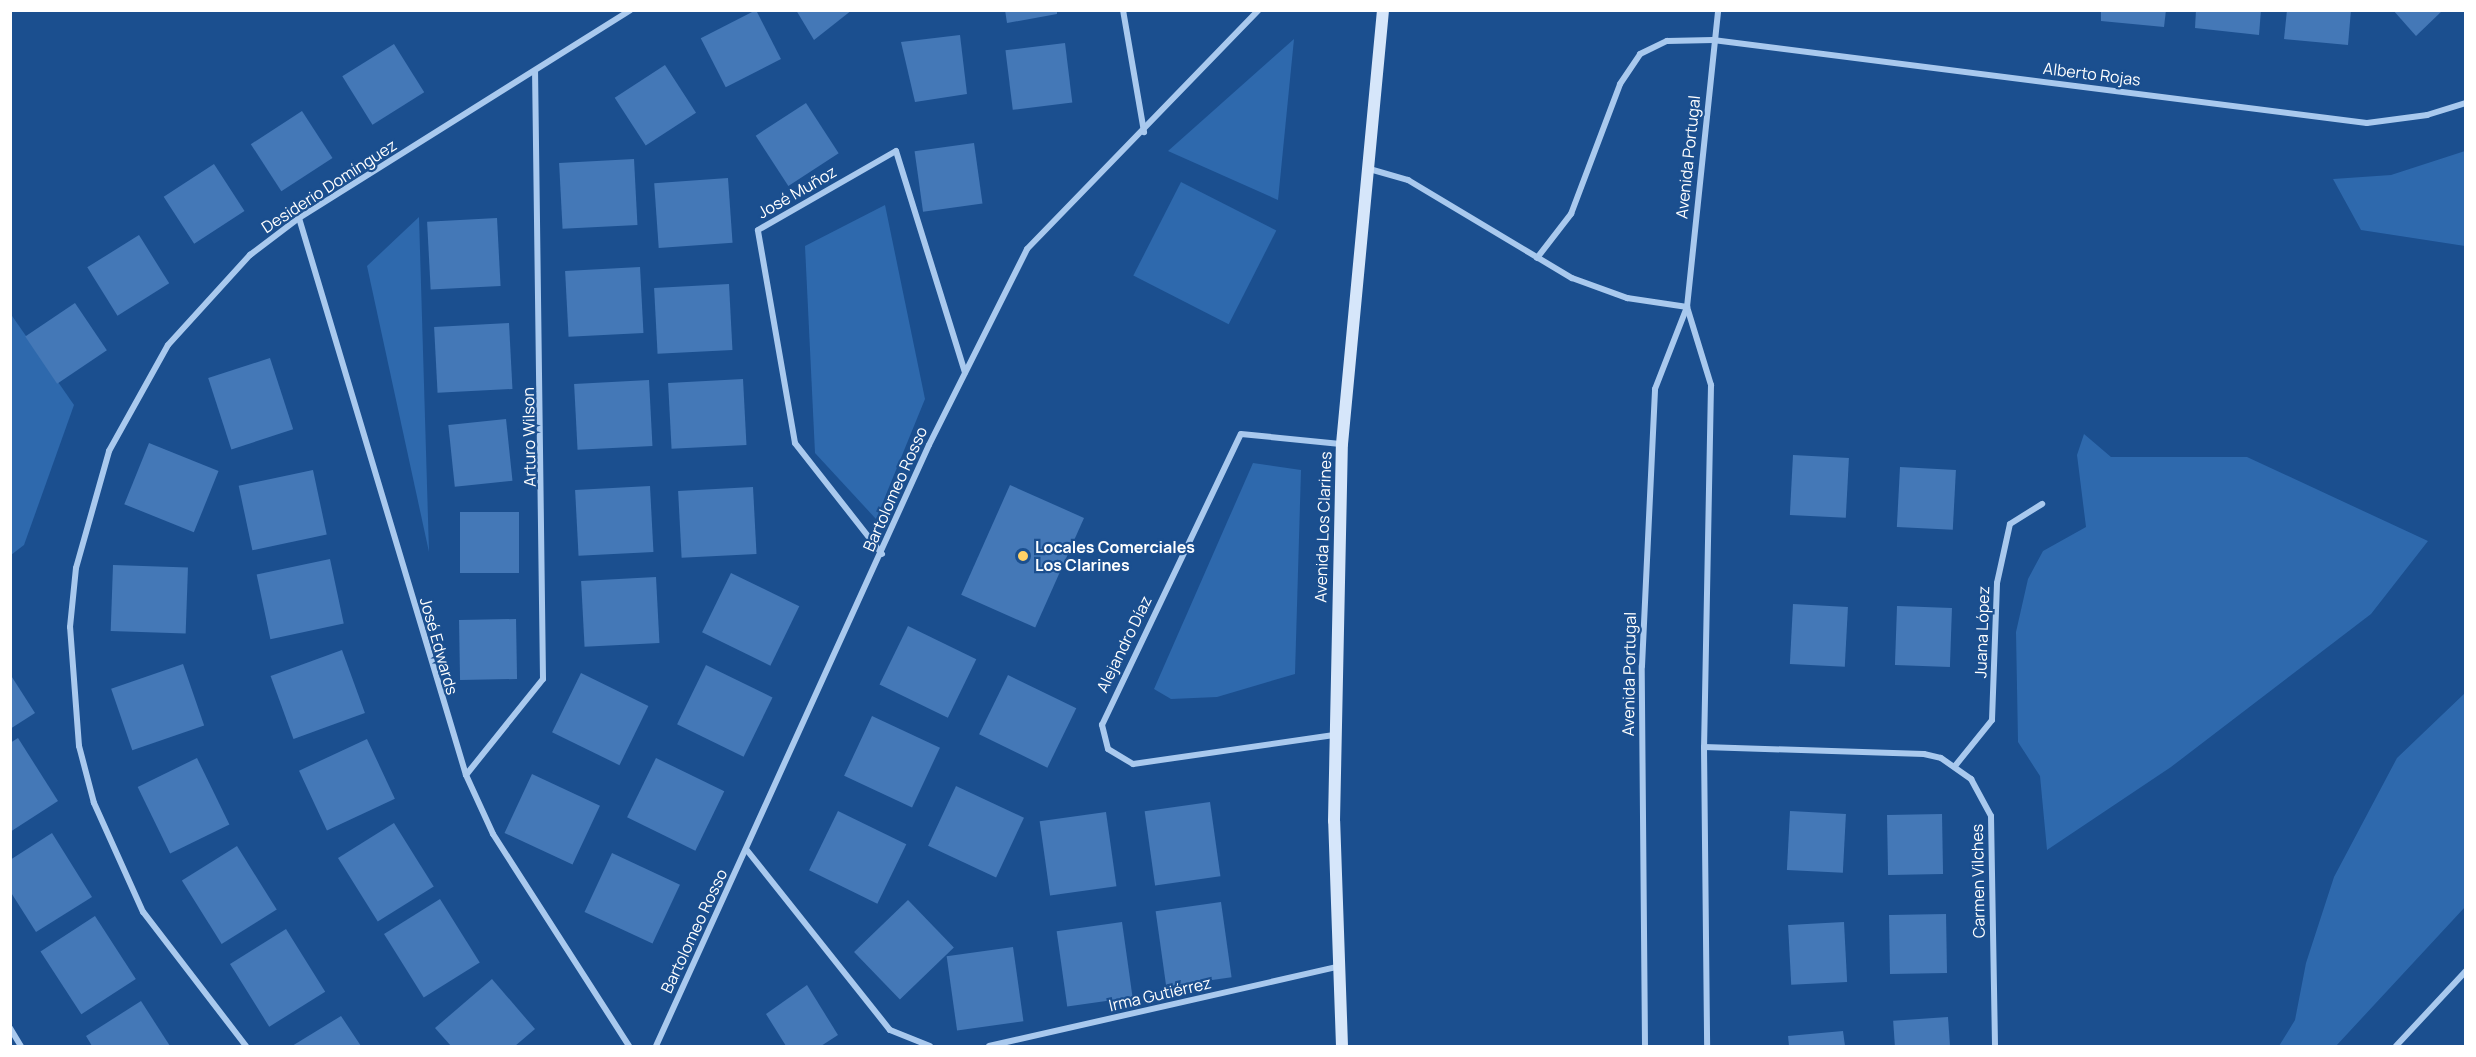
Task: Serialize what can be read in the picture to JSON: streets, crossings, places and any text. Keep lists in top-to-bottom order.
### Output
{
  "streets": {
    "street": [
      "Alberto Rojas",
      "Avenida Portugal",
      "Desiderio Domínguez",
      "José Muñoz",
      "Arturo Wilson",
      "Bartolomeo Rosso",
      "Avenida Los Clarines",
      "Juana López",
      "Alejandro Díaz",
      "José Edwards",
      "Carmen Vilches",
      "Irma Gutiérrez"
    ]
  },
  "crossings": [
    ["Alberto Rojas", "Avenida Portugal"],
    ["Avenida Portugal", "Carmen Vilches"],
    ["Desiderio Domínguez", "Arturo Wilson"],
    ["Desiderio Domínguez", "José Edwards"],
    ["José Muñoz", "Bartolomeo Rosso"],
    ["Arturo Wilson", "José Edwards"],
    ["Avenida Los Clarines", "Alejandro Díaz"],
    ["Avenida Los Clarines", "Irma Gutiérrez"],
    ["Juana López", "Carmen Vilches"]
  ],
  "places": ["Locales Comerciales Los Clarines"]
}
